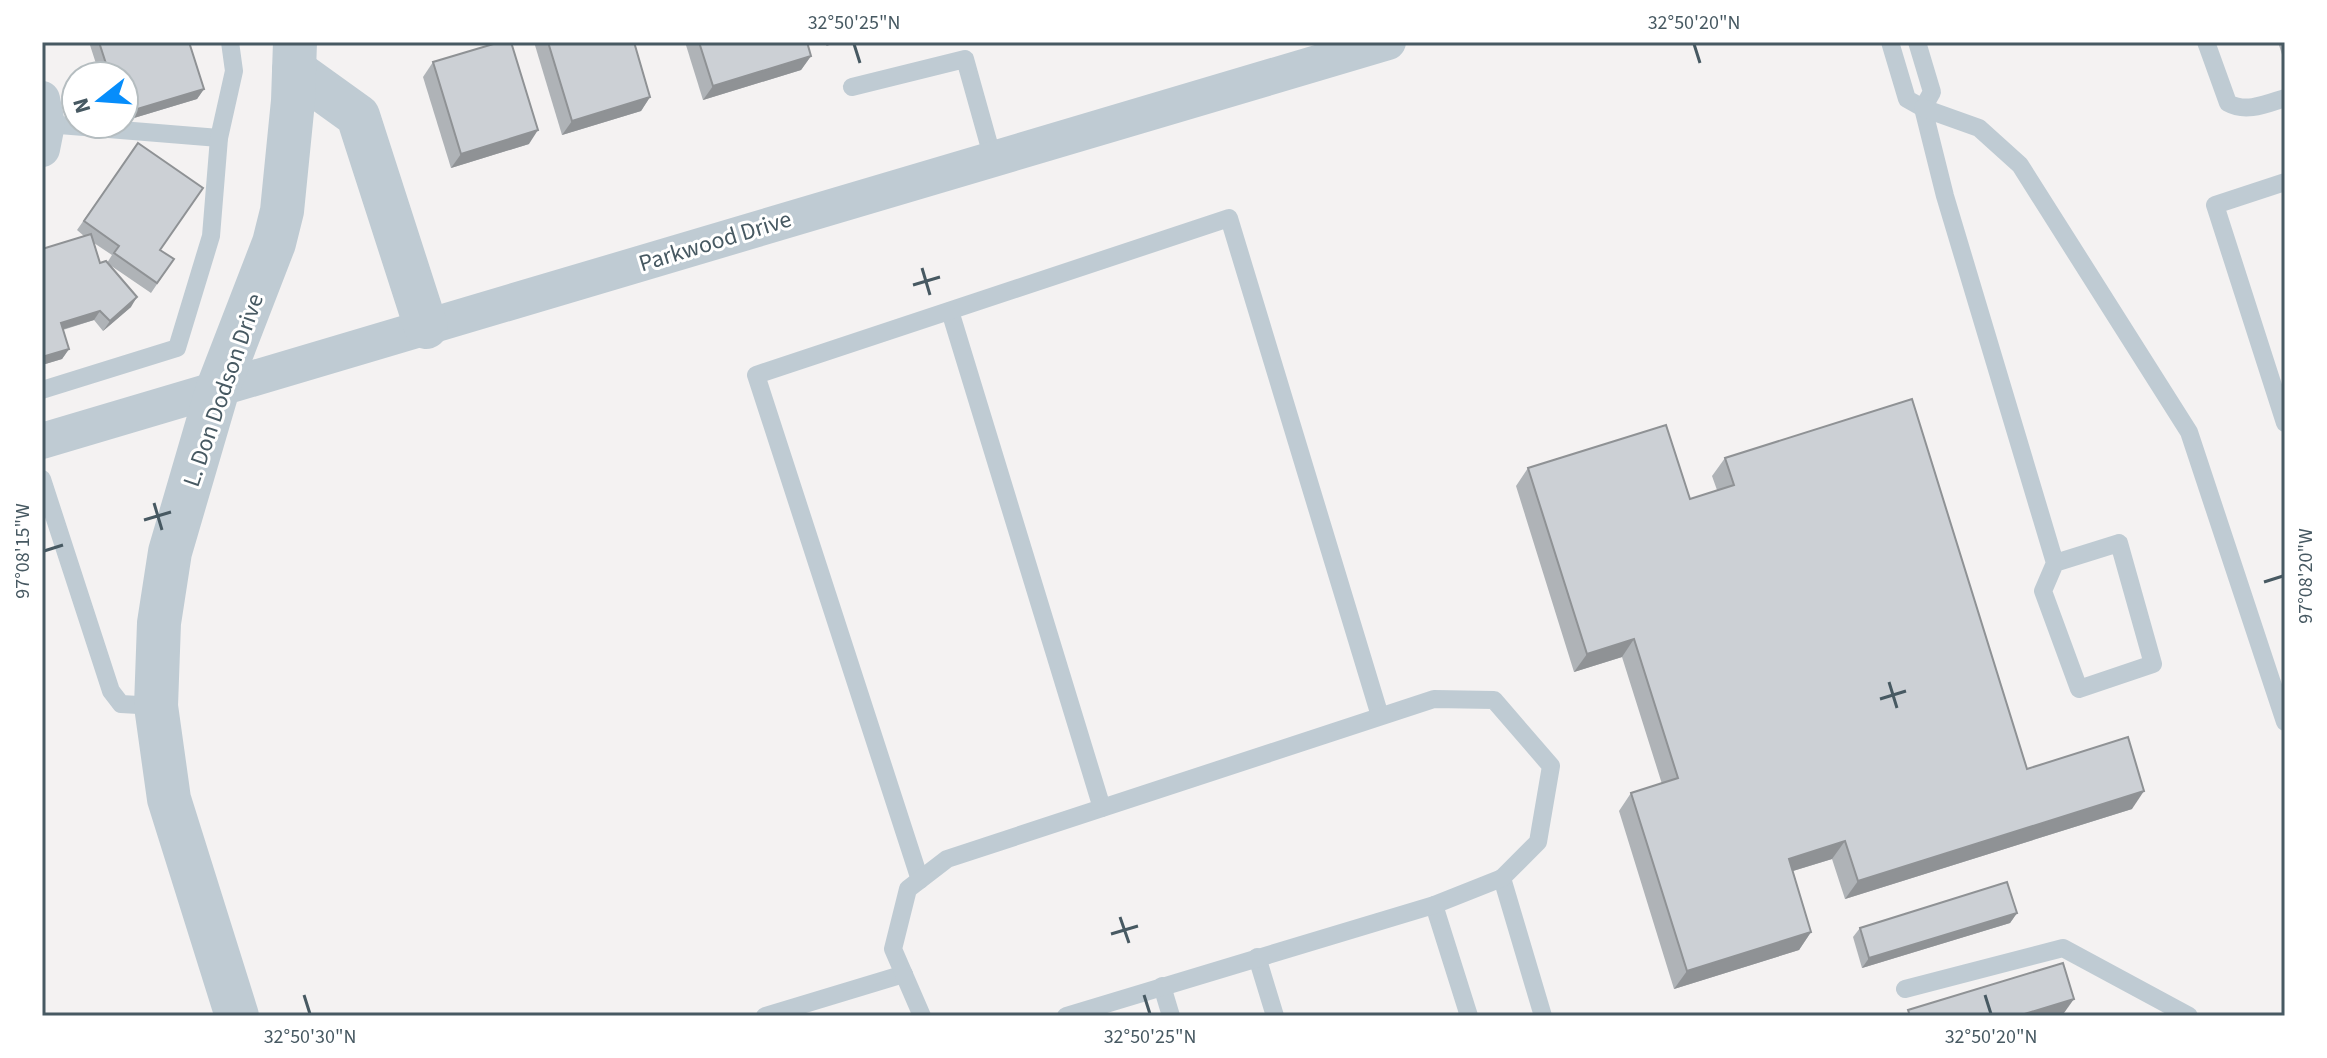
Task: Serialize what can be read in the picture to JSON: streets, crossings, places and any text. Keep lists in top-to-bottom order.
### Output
{
  "streets": {
    "street": ["Parkwood Drive", "L. Don Dodson Drive"]
  },
  "crossings": [
    ["Parkwood Drive", "L. Don Dodson Drive"]
  ],
  "north": "left",
  "coordinates": [
    "32°50'25\"N",
    "32°50'20\"N",
    "97°08'15\"W",
    "97°08'20\"W",
    "32°50'30\"N"
  ]
}
